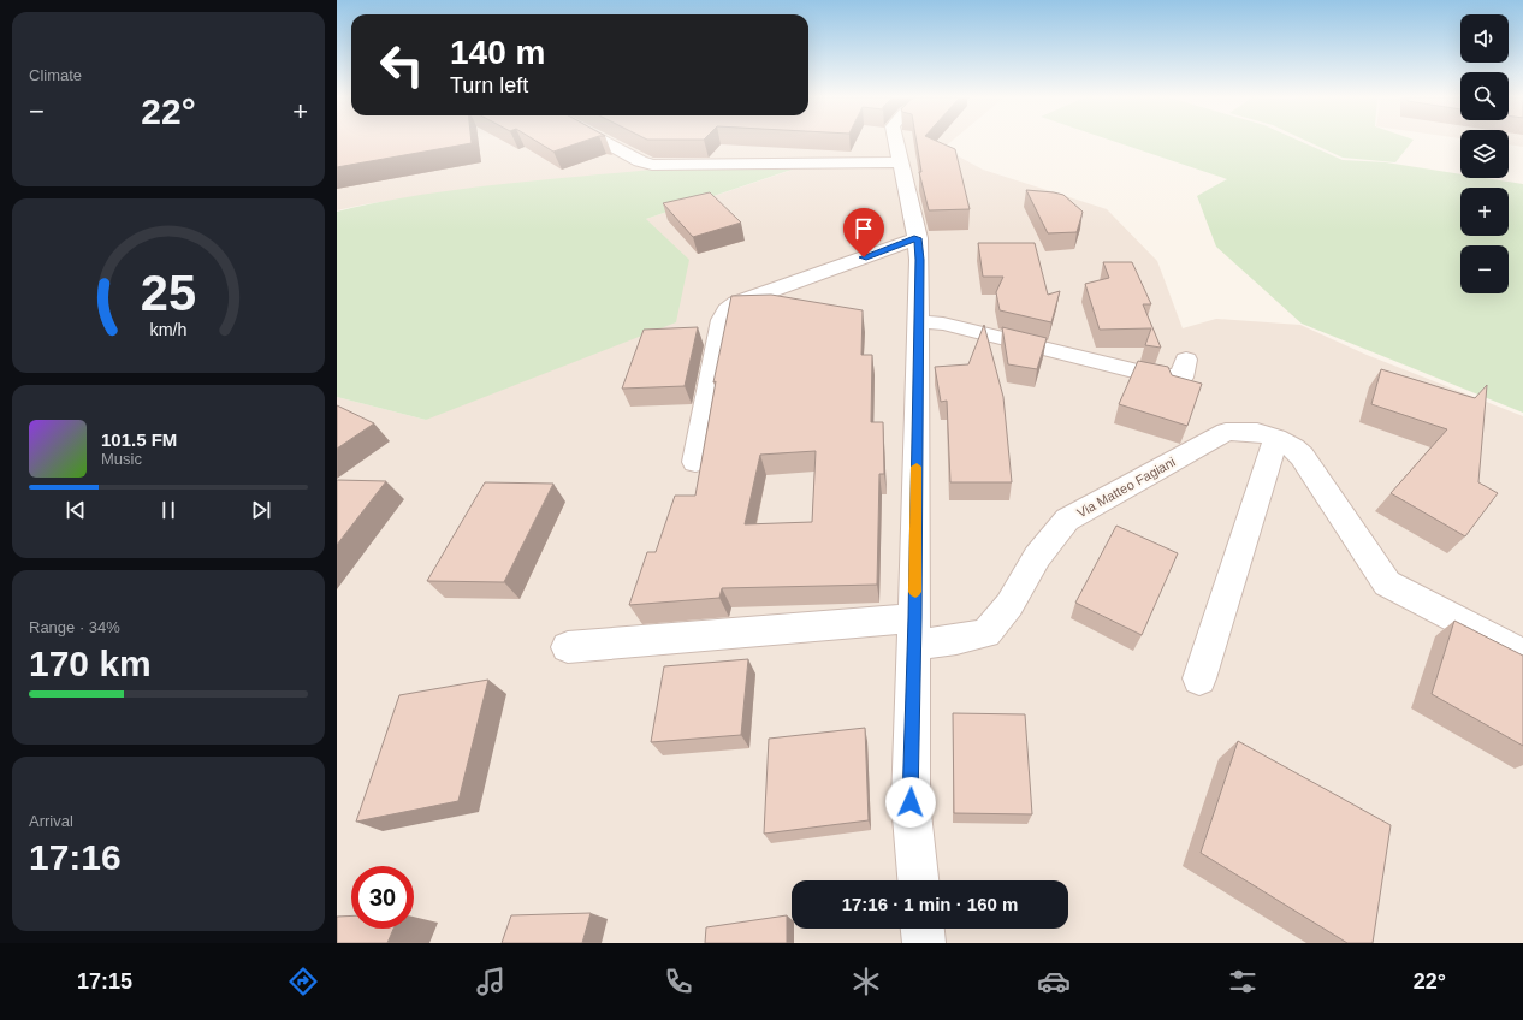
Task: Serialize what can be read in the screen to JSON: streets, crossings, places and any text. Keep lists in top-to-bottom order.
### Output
{
  "streets": {
    "street": ["Via Matteo Fagiani"]
  },
  "page": {
    "tile": [
      "Climate",
      ["Range · 34%", "170 km"],
      ["Arrival", "17:16"]
    ],
    "map_buttons": ["+", "−"],
    "turn": ["140 m", "Turn left"],
    "heat": ["−", "22°", "+"],
    "song": ["101.5 FM", "Music"],
    "limit": "30",
    "trip": "17:16 · 1 min · 160 m",
    "tabs": ["17:15", "22°"],
    "gauge": ["25", "km/h"]
  }
}
